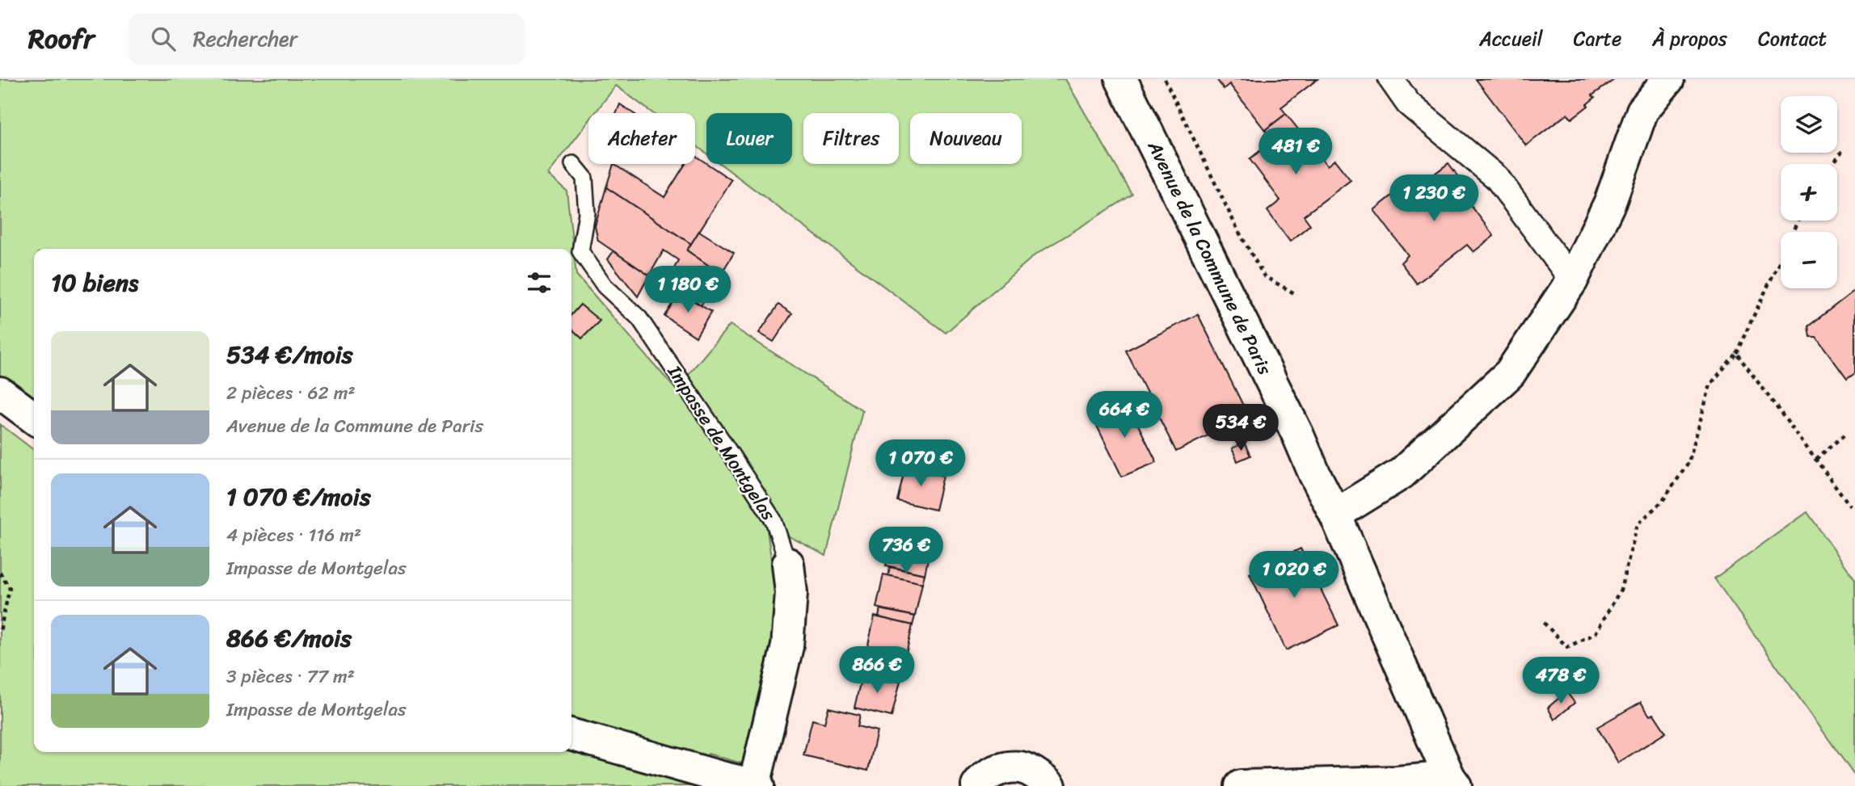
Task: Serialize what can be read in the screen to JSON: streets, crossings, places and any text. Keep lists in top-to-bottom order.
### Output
{
  "streets": {
    "street": ["Avenue de la Commune de Paris", "Impasse de Montgelas"]
  },
  "page": {
    "header": "Roofr",
    "search": "Rechercher",
    "nav": [
      "Accueil",
      "Carte",
      "À propos",
      "Contact"
    ],
    "map_buttons": ["+", "−"],
    "chip": [
      "Acheter",
      "Louer",
      "Filtres",
      "Nouveau"
    ],
    "price": [
      "481 €",
      "1 230 €",
      "1 180 €",
      "664 €",
      "534 €",
      "1 070 €",
      "736 €",
      "1 020 €",
      "866 €",
      "478 €"
    ],
    "heading": "10 biens",
    "list": [
      {
        "name": "534 €/mois",
        "note": "2 pièces · 62 m² · Avenue de la Commune de Paris"
      },
      {
        "name": "1 070 €/mois",
        "note": "4 pièces · 116 m² · Impasse de Montgelas"
      },
      {
        "name": "866 €/mois",
        "note": "3 pièces · 77 m² · Impasse de Montgelas"
      }
    ]
  }
}
